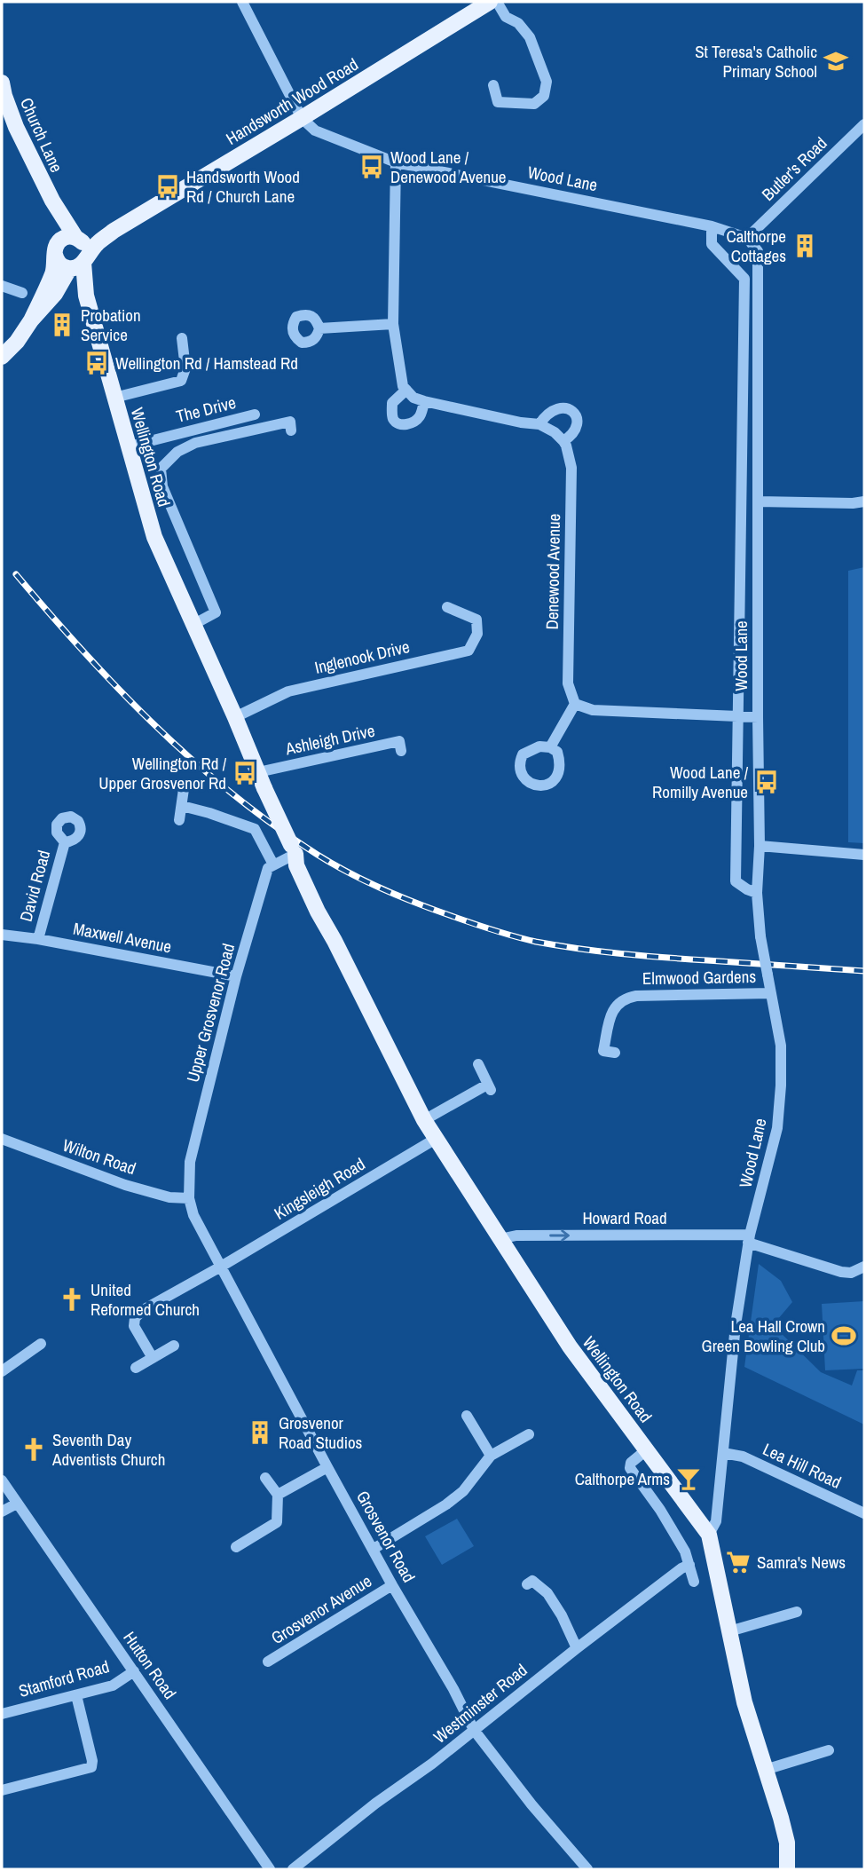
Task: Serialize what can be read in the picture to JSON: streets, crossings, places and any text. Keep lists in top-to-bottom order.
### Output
{
  "streets": {
    "main road": ["Handsworth Wood Road", "Church Lane", "Wellington Road"],
    "street": [
      "Butler's Road",
      "Wood Lane",
      "The Drive",
      "Denewood Avenue",
      "Inglenook Drive",
      "Ashleigh Drive",
      "David Road",
      "Maxwell Avenue",
      "Elmwood Gardens",
      "Upper Grosvenor Road",
      "Wilton Road",
      "Kingsleigh Road",
      "Howard Road",
      "Lea Hill Road",
      "Grosvenor Road",
      "Grosvenor Avenue",
      "Hutton Road",
      "Stamford Road",
      "Westminster Road"
    ]
  },
  "crossings": [
    ["Handsworth Wood Road", "Church Lane"],
    ["Handsworth Wood Road", "Wood Lane"],
    ["Handsworth Wood Road", "Wellington Road"],
    ["Church Lane", "Wellington Road"],
    ["Butler's Road", "Wood Lane"],
    ["Wood Lane", "Wellington Road"],
    ["Wood Lane", "Elmwood Gardens"],
    ["Wood Lane", "Howard Road"],
    ["Wood Lane", "Lea Hill Road"],
    ["The Drive", "Wellington Road"],
    ["Wellington Road", "Inglenook Drive"],
    ["Wellington Road", "Ashleigh Drive"],
    ["Wellington Road", "Kingsleigh Road"],
    ["Wellington Road", "Howard Road"],
    ["David Road", "Maxwell Avenue"],
    ["Maxwell Avenue", "Upper Grosvenor Road"],
    ["Upper Grosvenor Road", "Wilton Road"],
    ["Upper Grosvenor Road", "Grosvenor Road"],
    ["Wilton Road", "Grosvenor Road"],
    ["Kingsleigh Road", "Grosvenor Road"],
    ["Grosvenor Road", "Grosvenor Avenue"],
    ["Grosvenor Road", "Westminster Road"],
    ["Hutton Road", "Stamford Road"]
  ],
  "one_way": ["Howard Road"],
  "places": {
    "school or university": ["St Teresa's Catholic Primary School"],
    "bus stop": [
      "Wood Lane / Denewood Avenue",
      "Handsworth Wood Rd / Church Lane",
      "Wellington Rd / Hamstead Rd",
      "Wellington Rd / Upper Grosvenor Rd",
      "Wood Lane / Romilly Avenue"
    ],
    "building": ["Calthorpe Cottages", "Probation Service", "Grosvenor Road Studios"],
    "church": ["United Reformed Church", "Seventh Day Adventists Church"],
    "sports": ["Lea Hall Crown Green Bowling Club"],
    "bar": ["Calthorpe Arms"],
    "supermarket": ["Samra's News"]
  }
}
